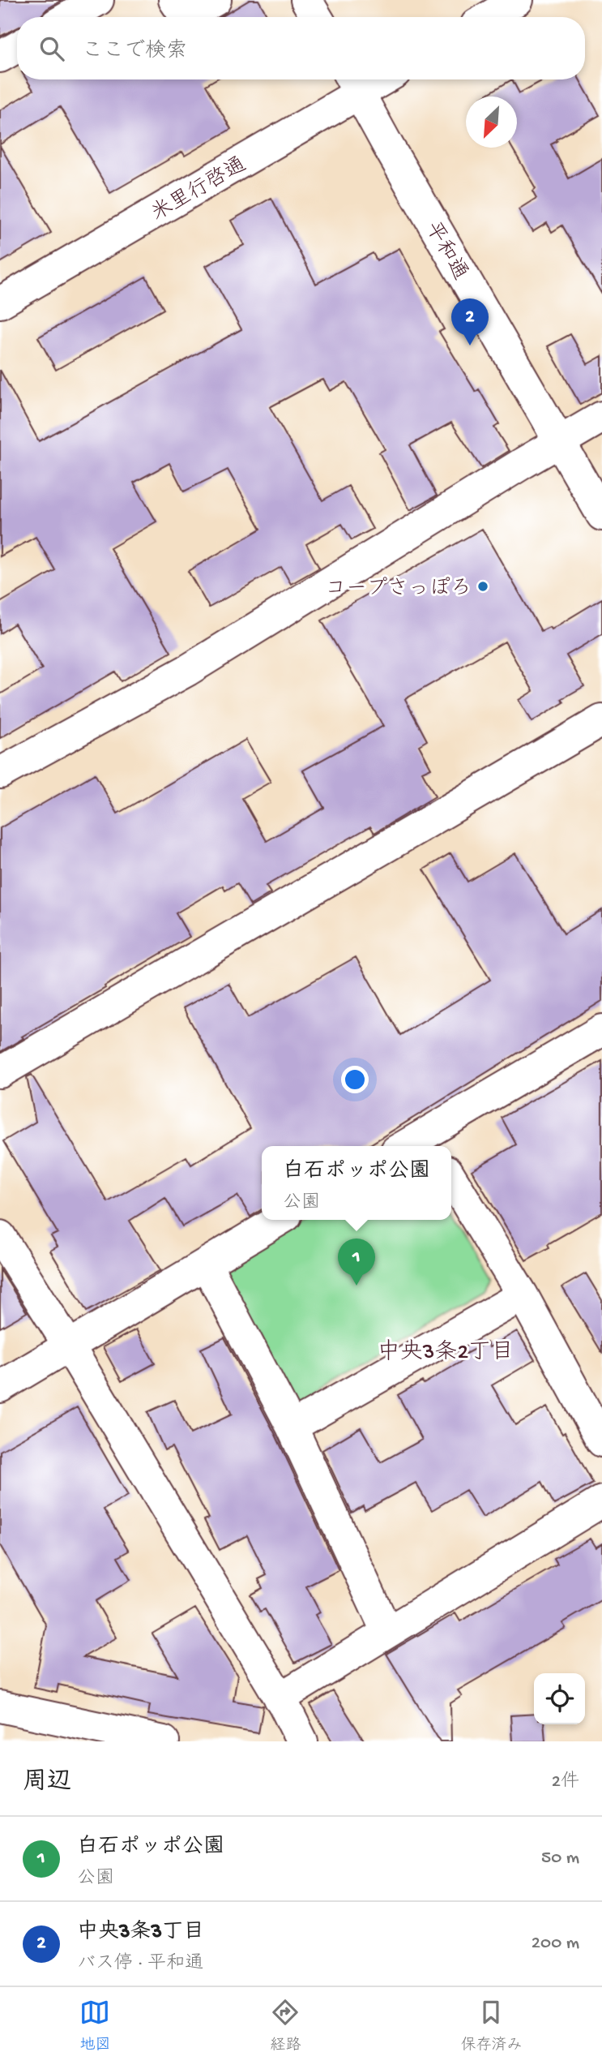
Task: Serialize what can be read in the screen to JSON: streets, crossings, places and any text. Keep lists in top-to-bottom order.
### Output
{
  "streets": {
    "street": ["米里行啓通", "平和通"]
  },
  "crossings": [
    ["米里行啓通", "平和通"]
  ],
  "districts": ["中央3条2丁目"],
  "places": ["コープさっぽろ"],
  "north": "bottom left",
  "page": {
    "search": "ここで検索",
    "pins": ["2", "1"],
    "popup": ["白石ポッポ公園", "公園"],
    "heading": ["周辺", "2件"],
    "list": [
      {
        "mark": "1",
        "name": "白石ポッポ公園",
        "note": "公園",
        "value": "50 m"
      },
      {
        "mark": "2",
        "name": "中央3条3丁目",
        "note": "バス停 · 平和通",
        "value": "200 m"
      }
    ],
    "nav": ["地図", "経路", "保存済み"]
  }
}
